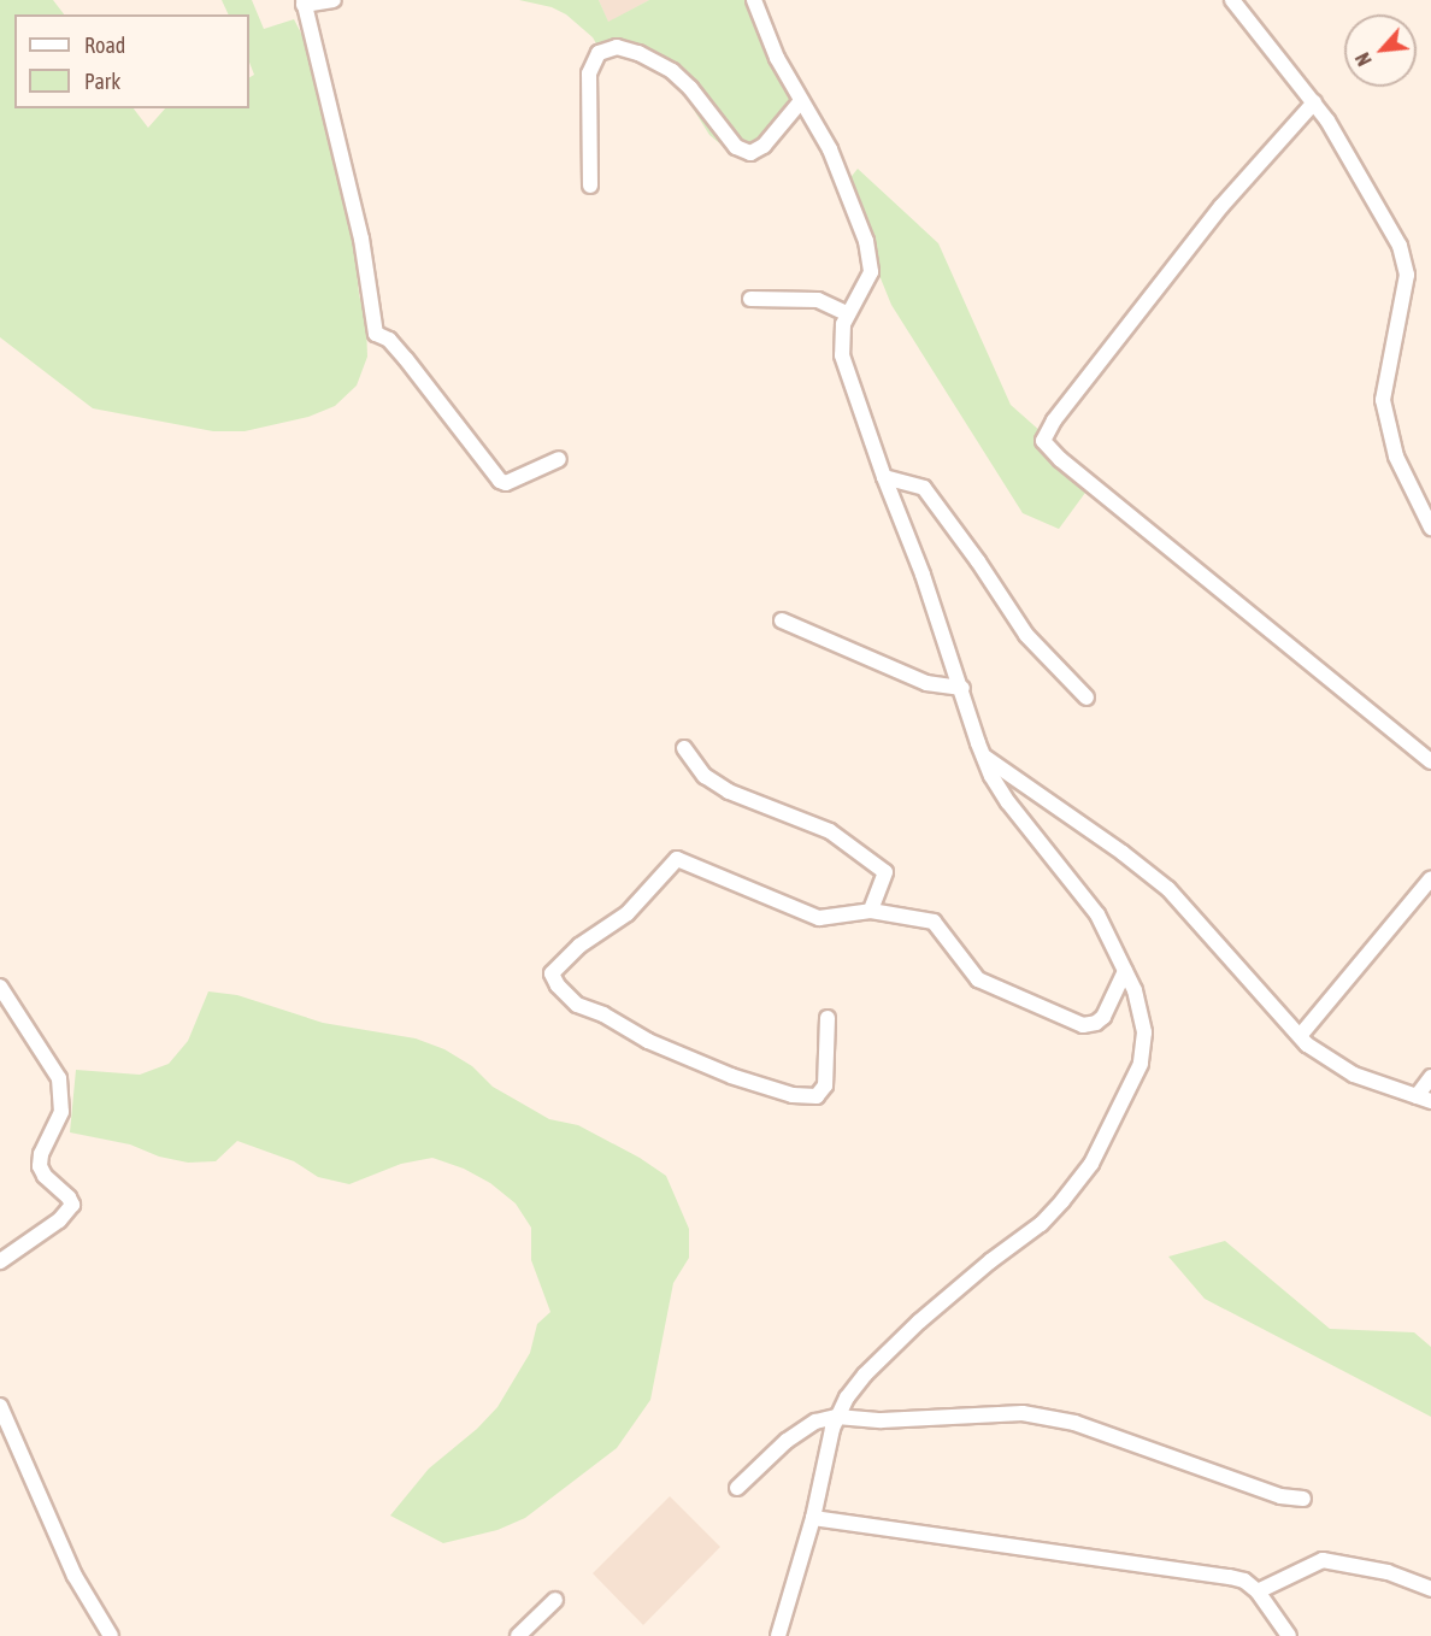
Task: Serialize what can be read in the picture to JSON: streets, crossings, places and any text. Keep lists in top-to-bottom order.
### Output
{
  "legend": ["Road", "Park"],
  "north": "bottom left"
}
